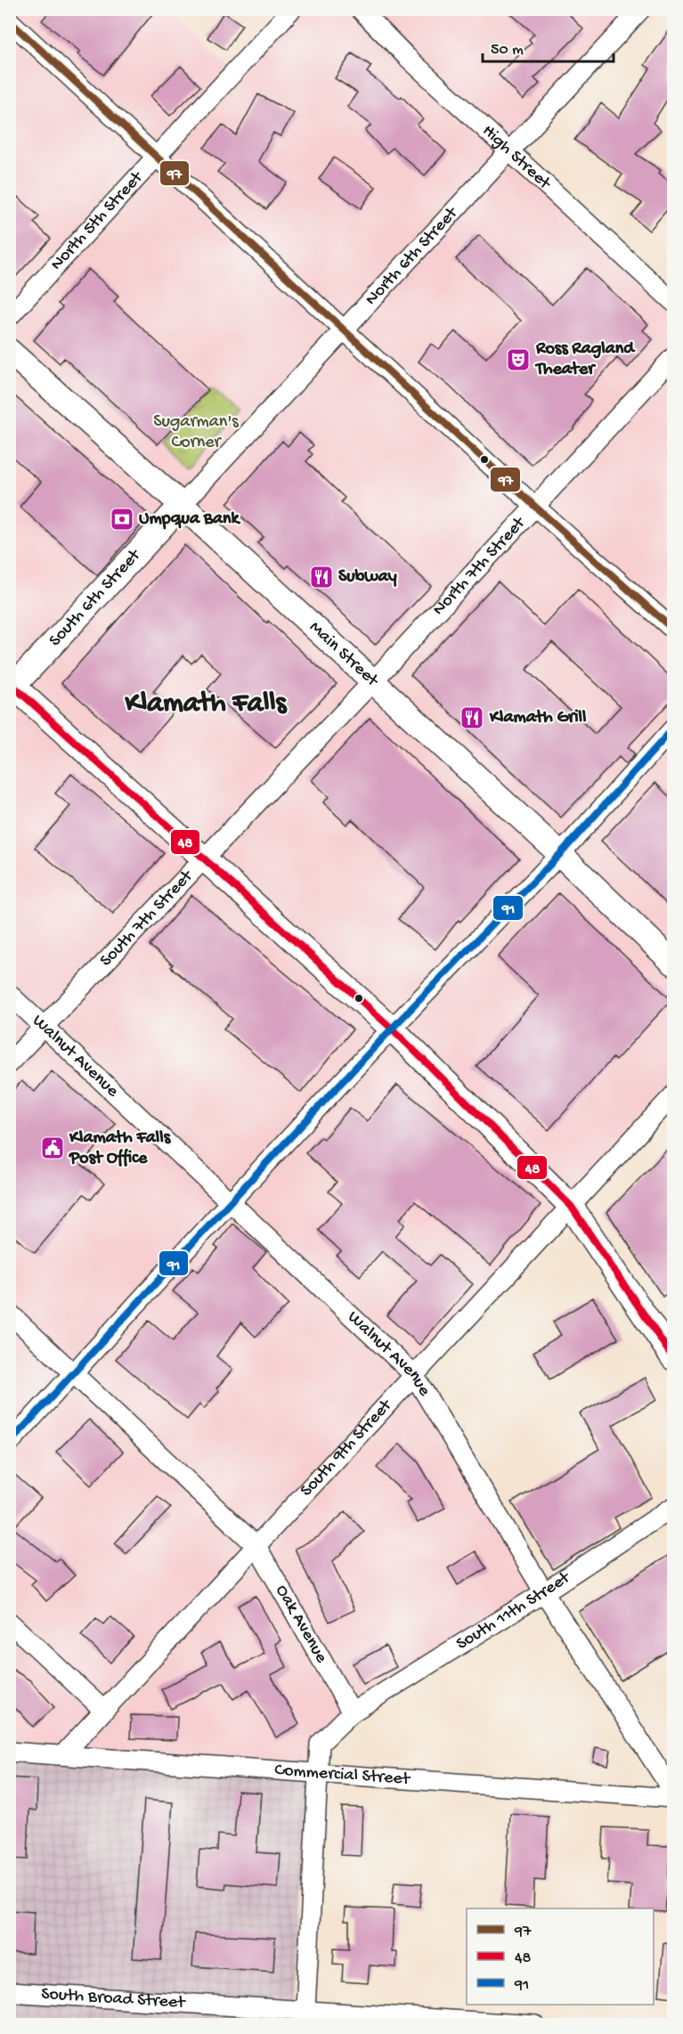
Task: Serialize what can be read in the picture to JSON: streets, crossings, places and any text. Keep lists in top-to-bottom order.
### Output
{
  "streets": {
    "main road": ["South 6th Street", "Main Street"],
    "street": [
      "High Street",
      "North 5th Street",
      "North 6th Street",
      "North 7th Street",
      "South 7th Street",
      "Walnut Avenue",
      "South 9th Street",
      "South 11th Street",
      "Oak Avenue",
      "Commercial Street",
      "South Broad Street"
    ]
  },
  "crossings": [
    ["High Street", "North 6th Street"],
    ["North 6th Street", "South 6th Street"],
    ["North 6th Street", "Main Street"],
    ["North 7th Street", "Main Street"],
    ["North 7th Street", "South 7th Street"],
    ["South 6th Street", "Main Street"],
    ["Main Street", "South 7th Street"],
    ["South 7th Street", "Walnut Avenue"],
    ["Walnut Avenue", "South 9th Street"],
    ["Walnut Avenue", "South 11th Street"],
    ["South 9th Street", "Oak Avenue"],
    ["South 9th Street", "Commercial Street"],
    ["South 11th Street", "Oak Avenue"]
  ],
  "districts": ["Klamath Falls"],
  "parks": ["Sugarman's Corner"],
  "places": {
    "theatre": ["Ross Ragland Theater"],
    "bank": ["Umpqua Bank"],
    "restaurant": ["Subway", "Klamath Grill"],
    "public building": ["Klamath Falls Post Office"]
  },
  "lines": ["transit line 97", "transit line 48", "transit line 91"],
  "legend": ["97", "48", "91"],
  "scale_bar": "50 m"
}
